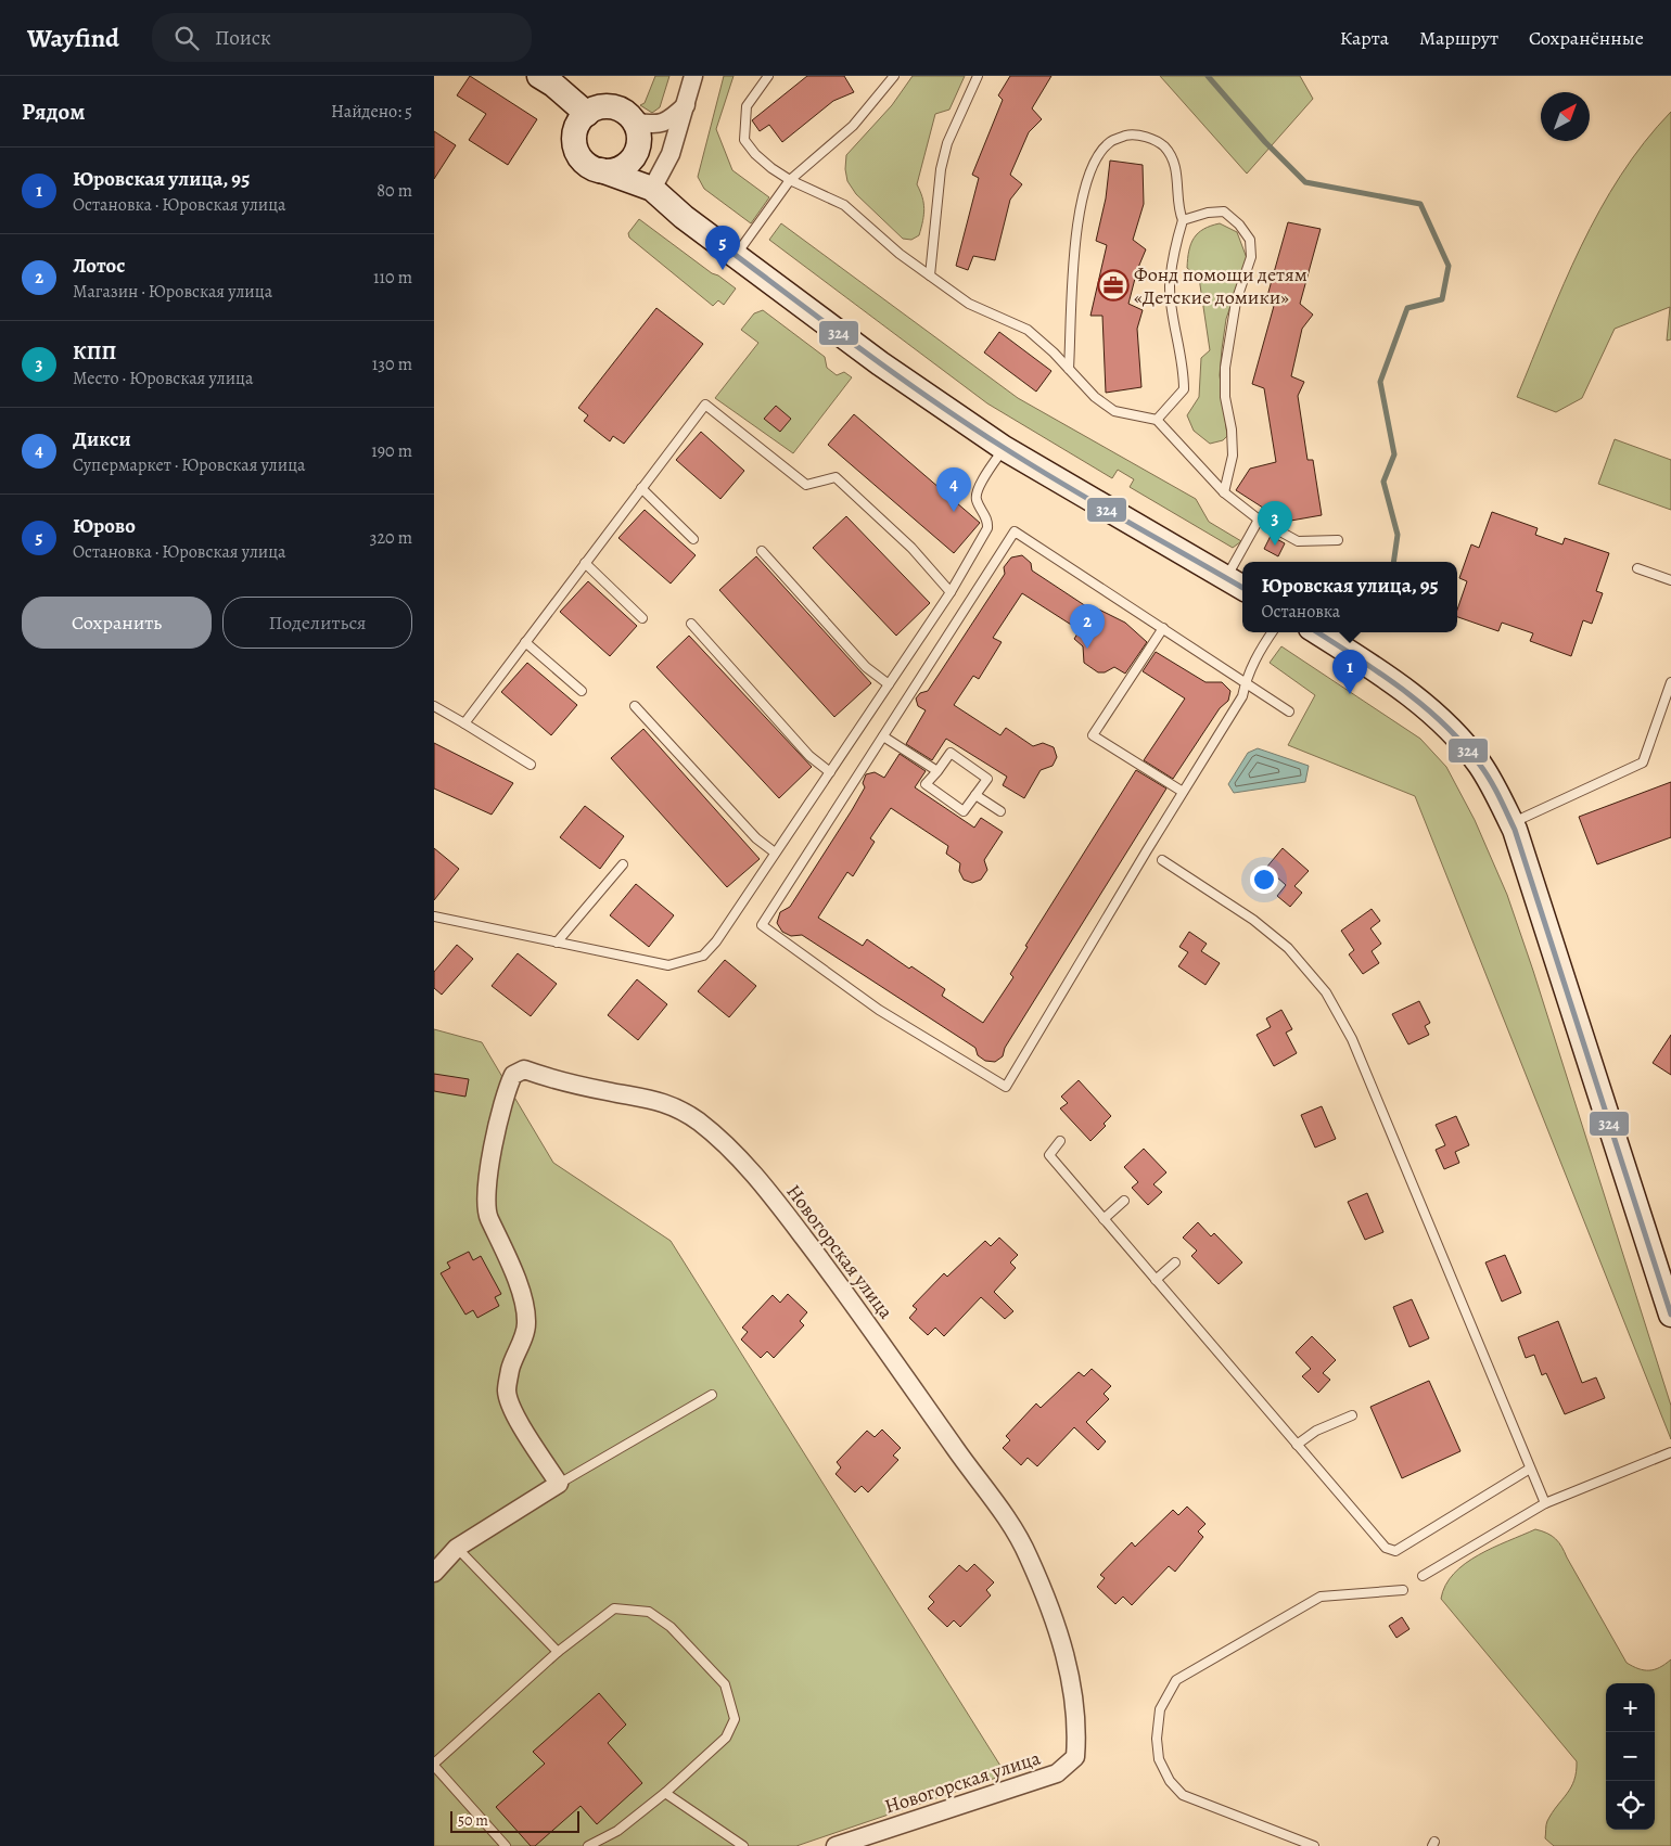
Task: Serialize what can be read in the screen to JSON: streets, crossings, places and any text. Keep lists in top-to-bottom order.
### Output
{
  "streets": {
    "street": ["Новогорская улица"]
  },
  "places": {
    "office": ["Фонд помощи детям «Детские домики»"]
  },
  "lines": ["transit line 324"],
  "scale_bar": "50 m",
  "north": "top right",
  "page": {
    "header": "Wayfind",
    "search": "Поиск",
    "nav": ["Карта", "Маршрут", "Сохранённые"],
    "heading": ["Рядом", "Найдено: 5"],
    "list": [
      {
        "mark": "1",
        "name": "Юровская улица, 95",
        "note": "Остановка · Юровская улица",
        "value": "80 m"
      },
      {
        "mark": "2",
        "name": "Лотос",
        "note": "Магазин · Юровская улица",
        "value": "110 m"
      },
      {
        "mark": "3",
        "name": "КПП",
        "note": "Место · Юровская улица",
        "value": "130 m"
      },
      {
        "mark": "4",
        "name": "Дикси",
        "note": "Супермаркет · Юровская улица",
        "value": "190 m"
      },
      {
        "mark": "5",
        "name": "Юрово",
        "note": "Остановка · Юровская улица",
        "value": "320 m"
      }
    ],
    "pins": [
      "5",
      "4",
      "3",
      "2",
      "1"
    ],
    "popup": ["Юровская улица, 95", "Остановка"],
    "buttons": ["Сохранить", "Поделиться"],
    "map_buttons": ["+", "−"],
    "scale": "50 m"
  }
}
